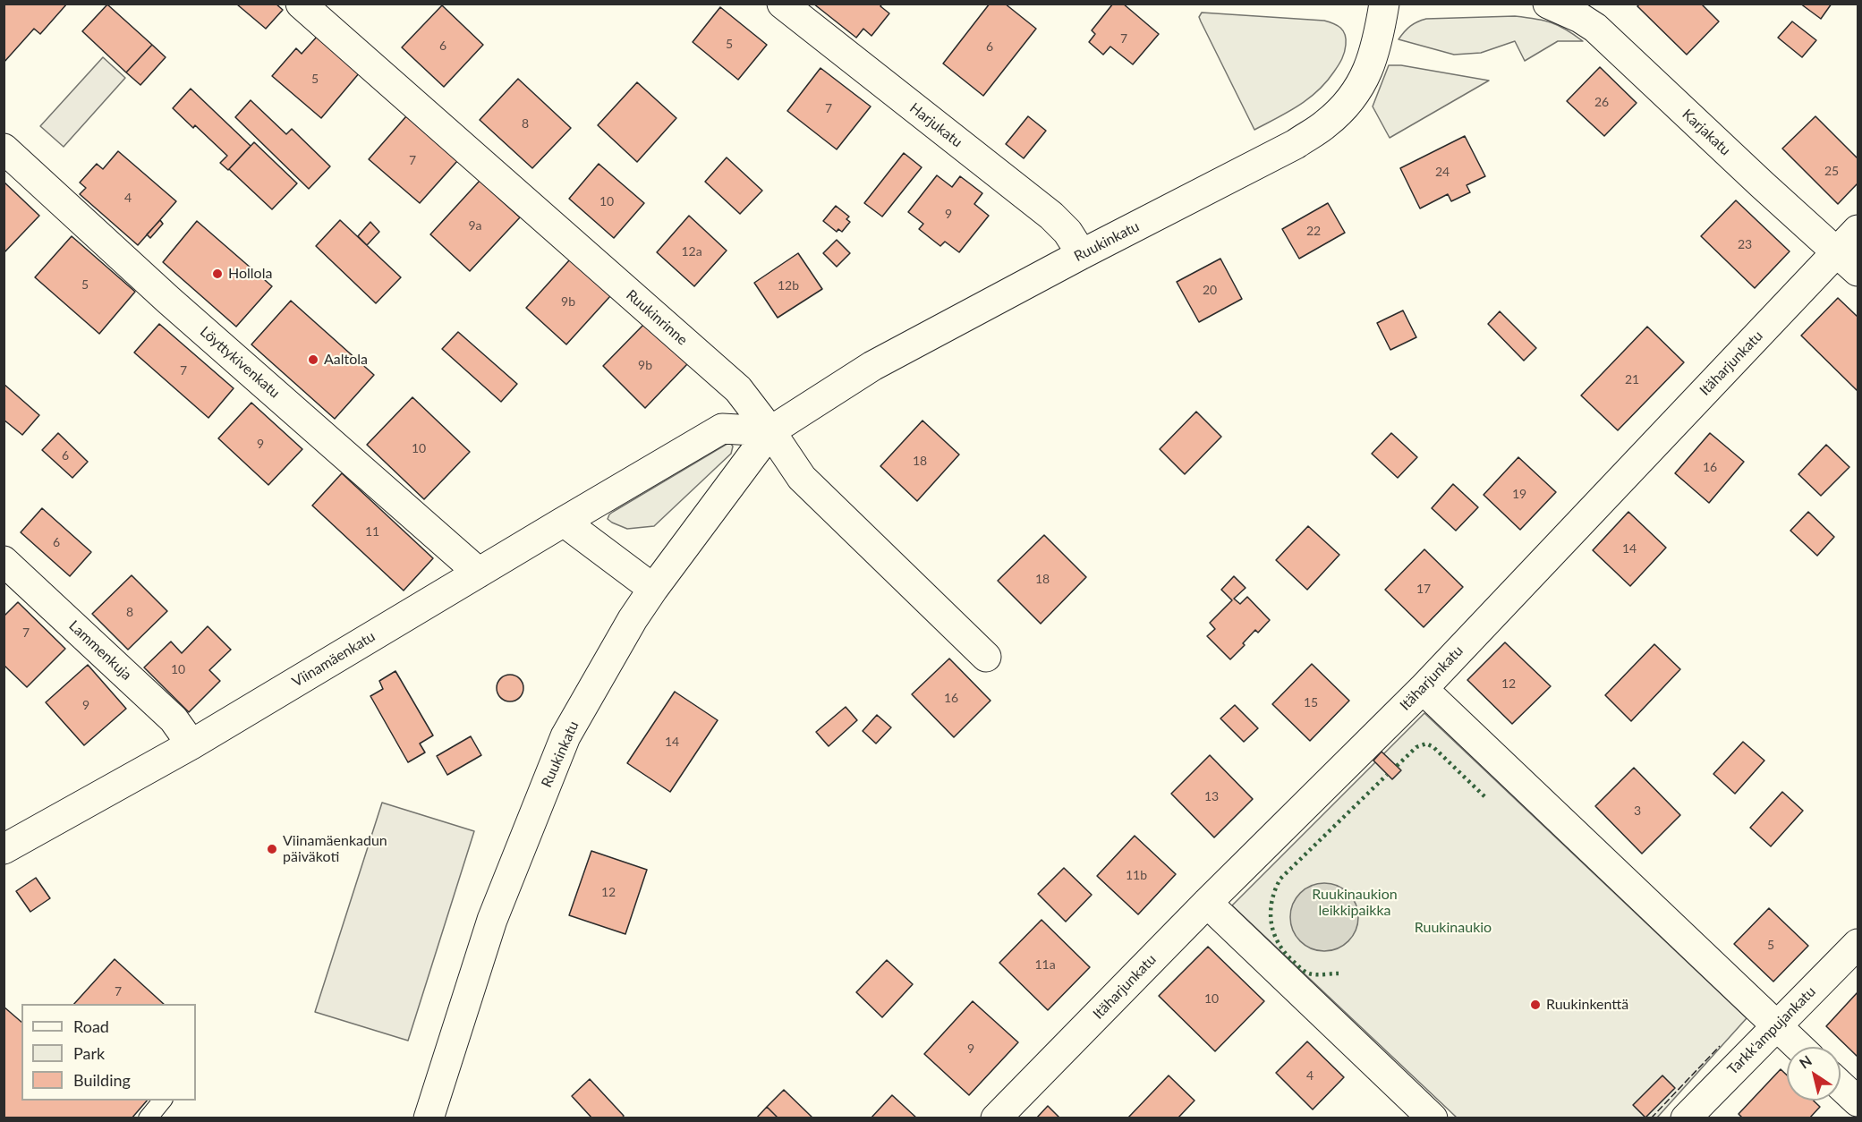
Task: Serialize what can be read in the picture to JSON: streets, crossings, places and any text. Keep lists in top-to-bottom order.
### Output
{
  "streets": {
    "street": [
      "Harjukatu",
      "Karjakatu",
      "Ruukinkatu",
      "Ruukinrinne",
      "Löyttykivenkatu",
      "Itäharjunkatu",
      "Lammenkuja",
      "Viinamäenkatu",
      "Tarkk'ampujankatu"
    ]
  },
  "crossings": [
    ["Harjukatu", "Ruukinkatu"],
    ["Karjakatu", "Itäharjunkatu"],
    ["Ruukinkatu", "Ruukinrinne"],
    ["Löyttykivenkatu", "Viinamäenkatu"],
    ["Lammenkuja", "Viinamäenkatu"]
  ],
  "parks": ["Ruukinaukion leikkipaikka", "Ruukinaukio"],
  "places": [
    "Hollola",
    "Aaltola",
    "Viinamäenkadun päiväkoti",
    "Ruukinkenttä"
  ],
  "house_numbers": [
    "7",
    "5",
    "6",
    "6",
    "5",
    "26",
    "7",
    "8",
    "7",
    "25",
    "24",
    "4",
    "10",
    "9",
    "9a",
    "22",
    "23",
    "12a",
    "5",
    "12b",
    "20",
    "9b",
    "9b",
    "7",
    "21",
    "9",
    "10",
    "6",
    "18",
    "16",
    "19",
    "11",
    "6",
    "14",
    "18",
    "17",
    "8",
    "7",
    "10",
    "12",
    "16",
    "15",
    "9",
    "14",
    "13",
    "3",
    "11b",
    "12",
    "5",
    "11a",
    "7",
    "10",
    "9",
    "4"
  ],
  "legend": ["Road", "Park", "Building"],
  "north": "top left"
}
